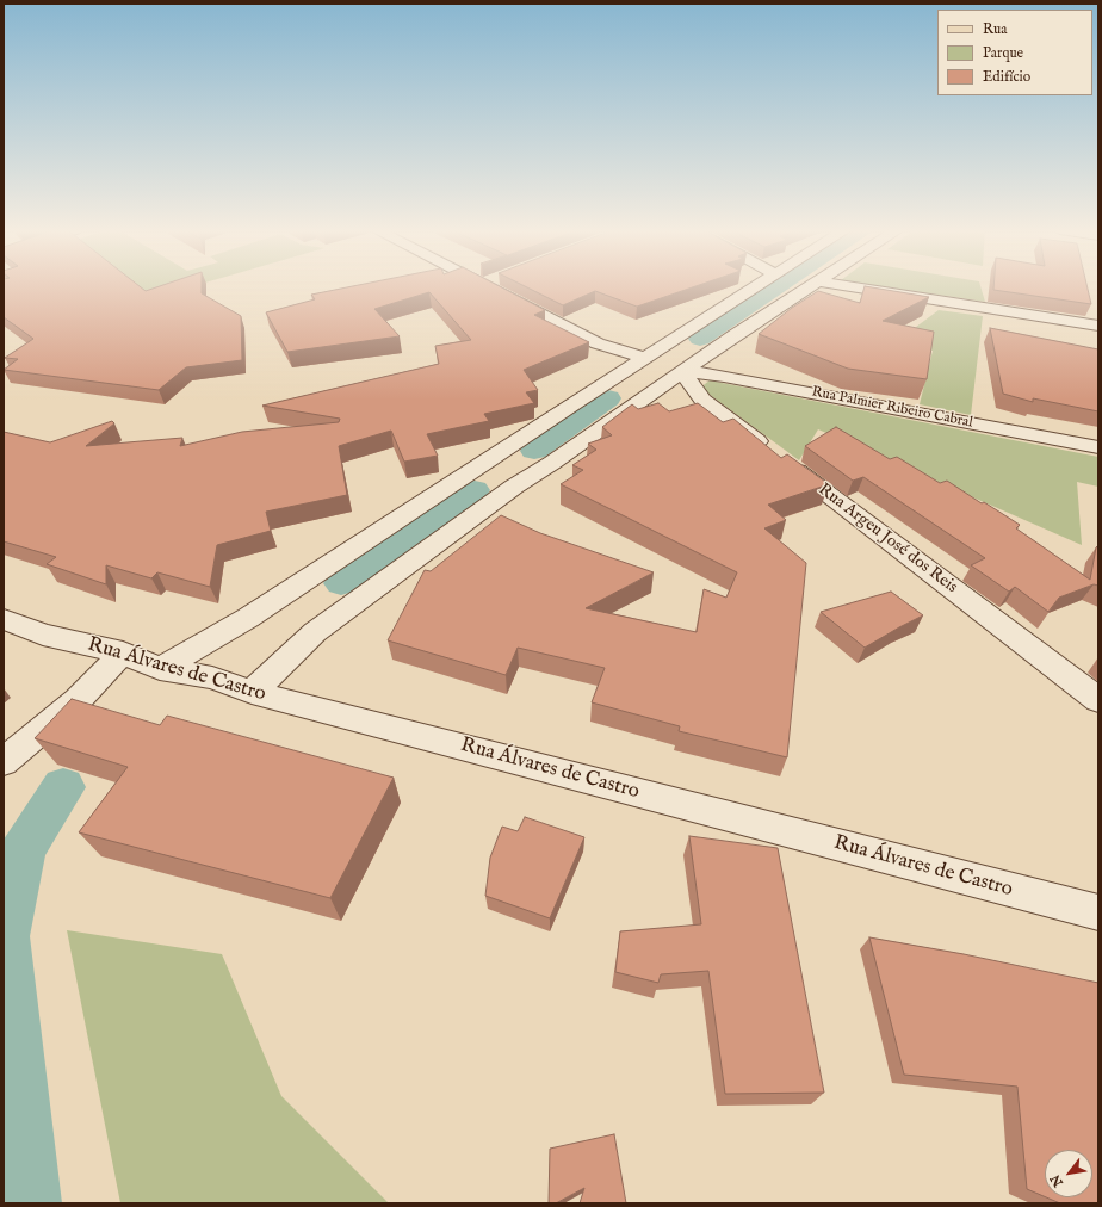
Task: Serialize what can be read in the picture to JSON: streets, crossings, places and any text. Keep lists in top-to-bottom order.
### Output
{
  "streets": {
    "street": ["Rua Palmier Ribeiro Cabral", "Rua Argeu José dos Reis", "Rua Álvares de Castro"]
  },
  "crossings": [
    ["Rua Palmier Ribeiro Cabral", "Rua Argeu José dos Reis"]
  ],
  "legend": ["Rua", "Parque", "Edifício"],
  "north": "bottom left"
}
